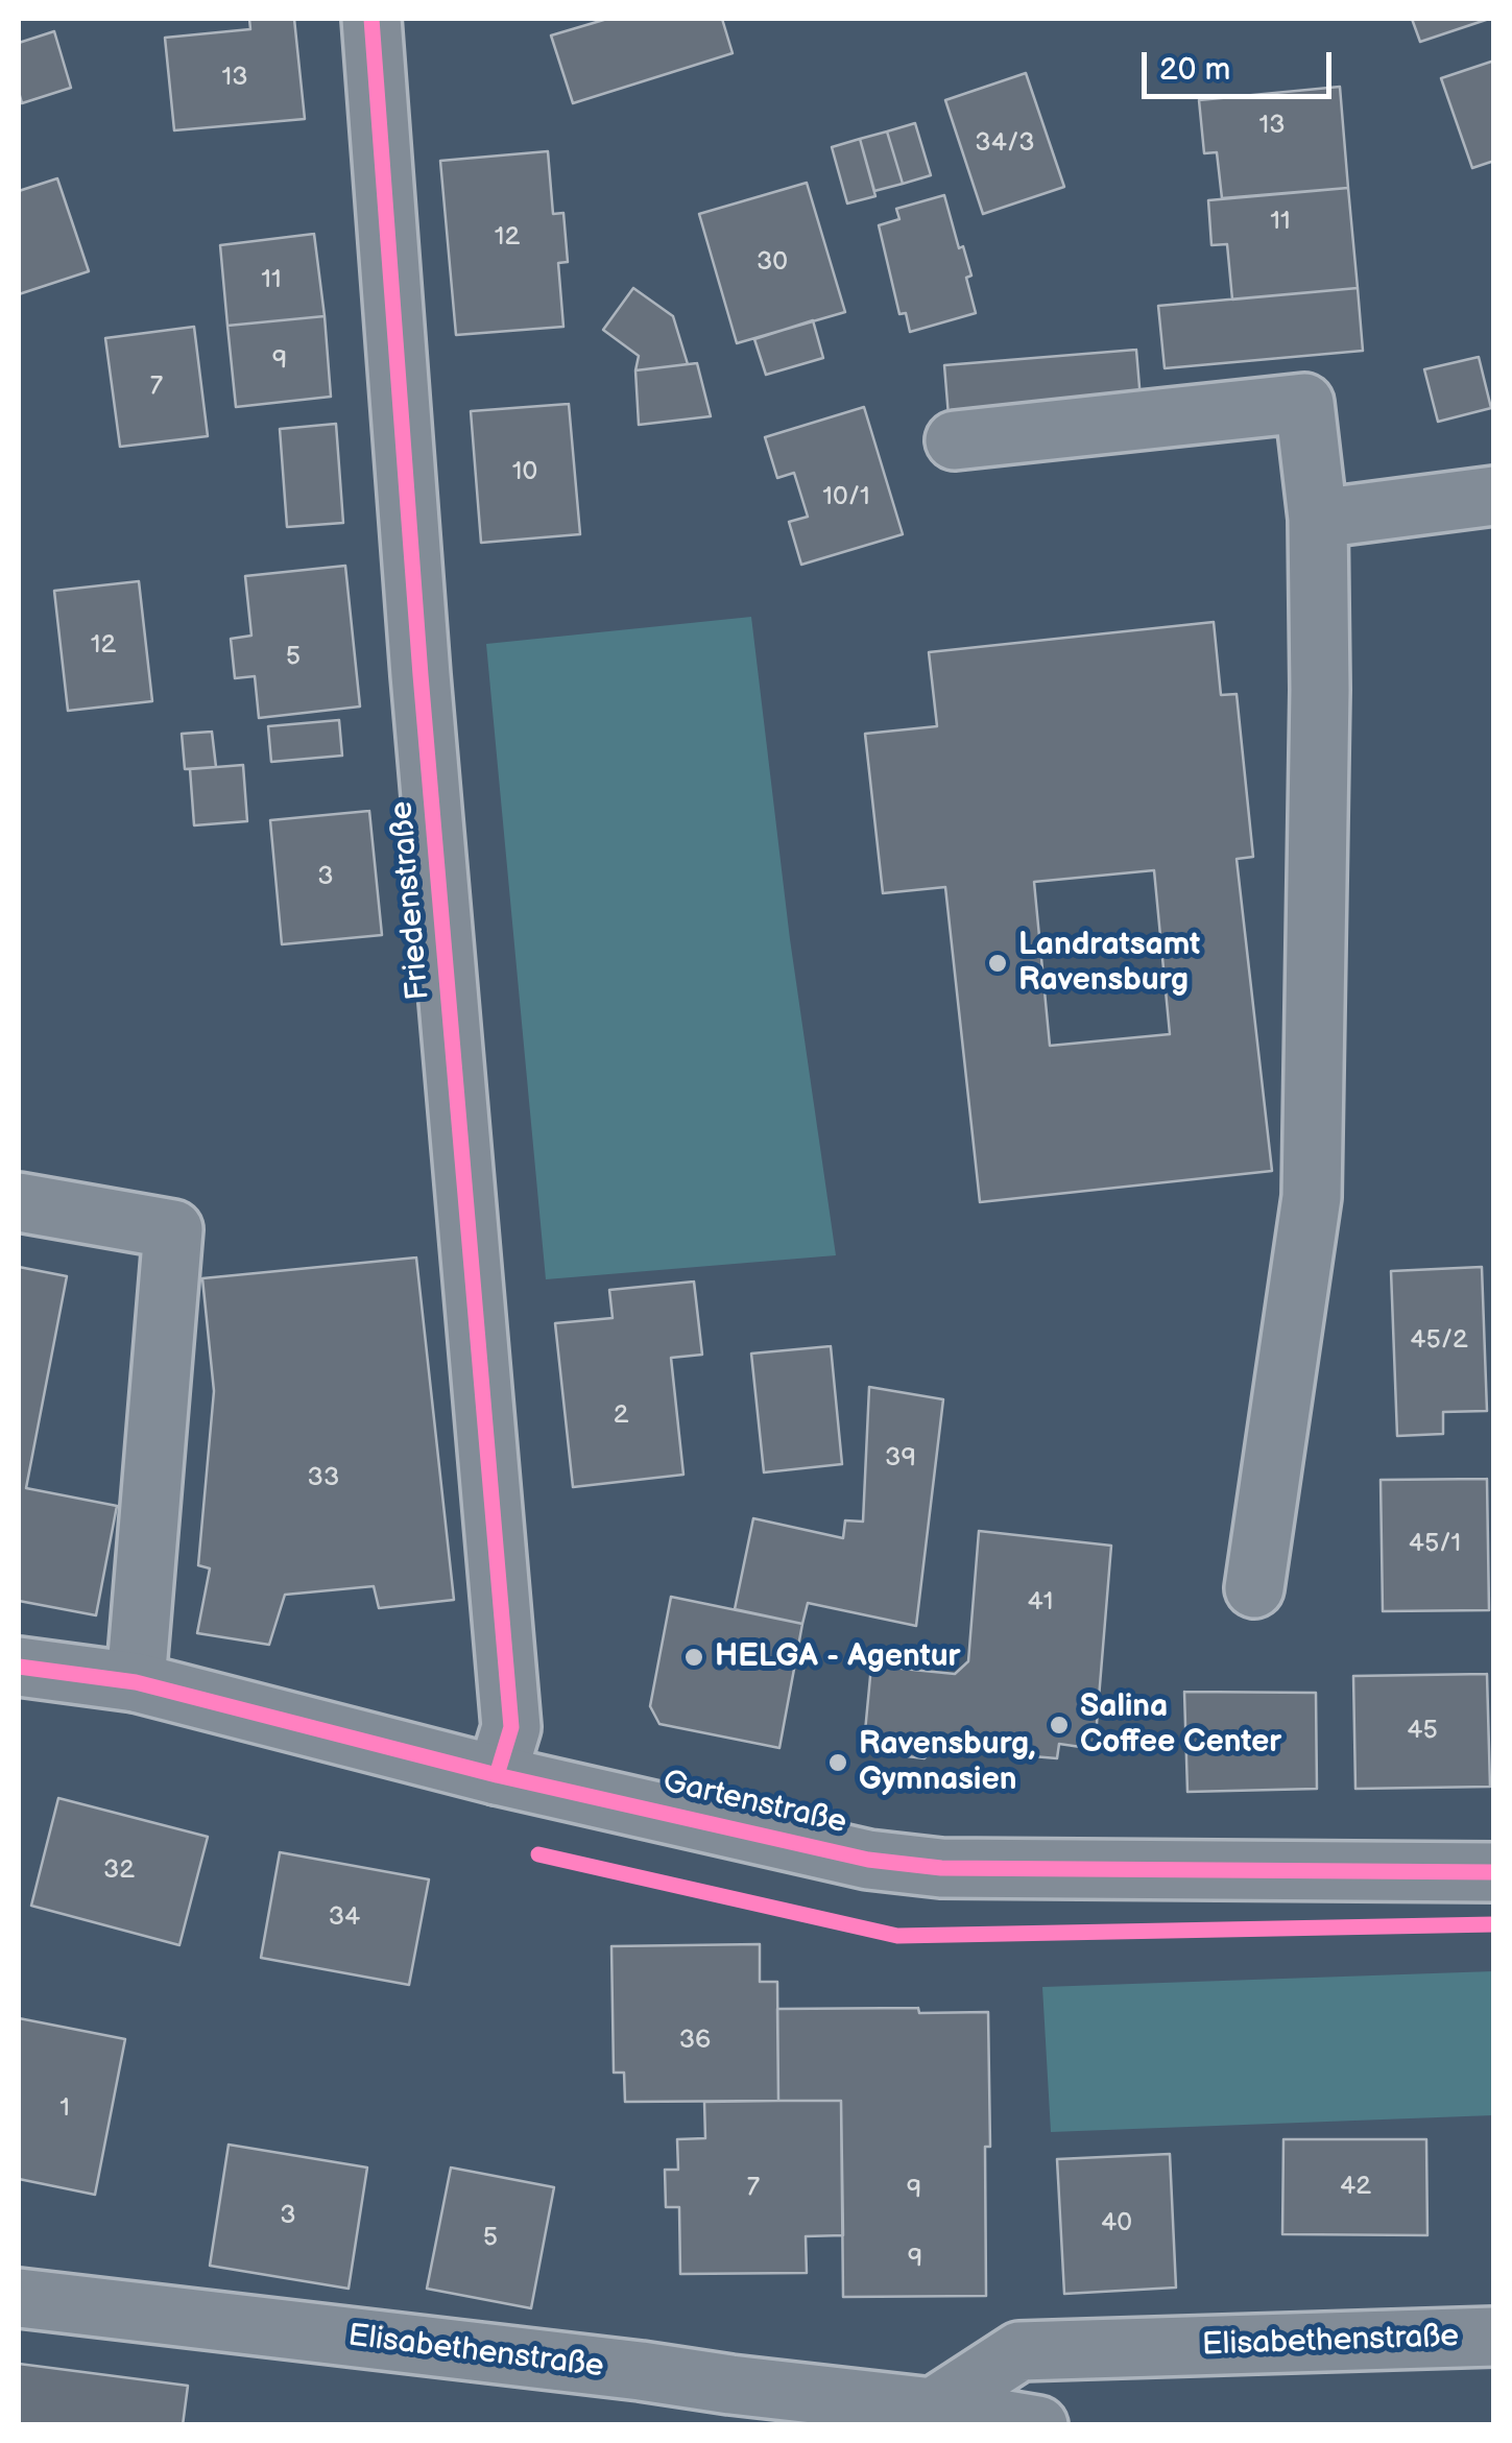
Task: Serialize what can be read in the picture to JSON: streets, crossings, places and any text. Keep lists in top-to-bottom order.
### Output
{
  "streets": {
    "street": ["Friedenstraße", "Gartenstraße", "Elisabethenstraße"]
  },
  "crossings": [
    ["Friedenstraße", "Gartenstraße"]
  ],
  "places": [
    "Landratsamt Ravensburg",
    "HELGA - Agentur",
    "Salina Coffee Center",
    "Ravensburg, Gymnasien"
  ],
  "house_numbers": [
    "13",
    "13",
    "34/3",
    "11",
    "12",
    "30",
    "11",
    "9",
    "7",
    "10",
    "10/1",
    "12",
    "5",
    "3",
    "45/2",
    "2",
    "39",
    "33",
    "45/1",
    "41",
    "45",
    "32",
    "34",
    "36",
    "1",
    "42",
    "7",
    "9",
    "3",
    "40",
    "5",
    "9"
  ],
  "scale_bar": "20 m"
}
